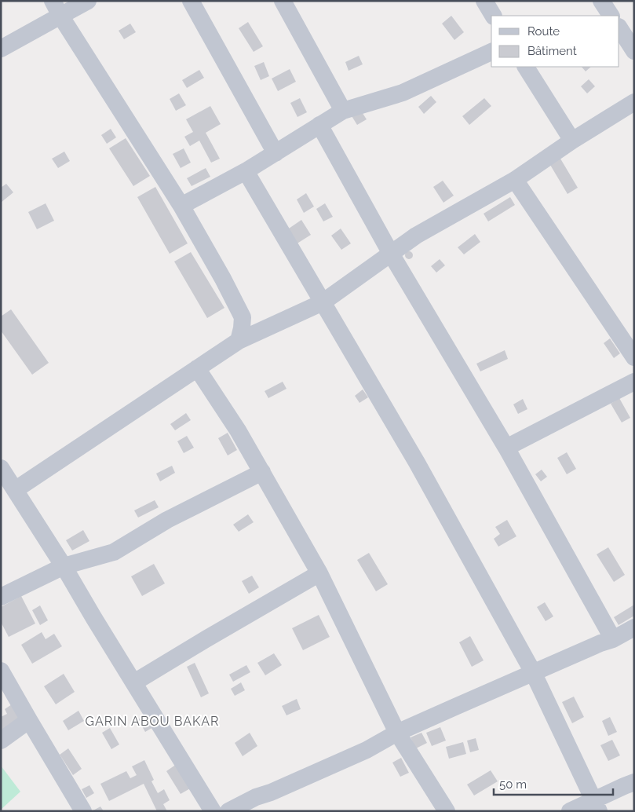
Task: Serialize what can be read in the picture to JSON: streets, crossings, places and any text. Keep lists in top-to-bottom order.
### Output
{
  "districts": ["GARIN ABOU BAKAR"],
  "legend": ["Route", "Bâtiment"],
  "scale_bar": "50 m"
}
